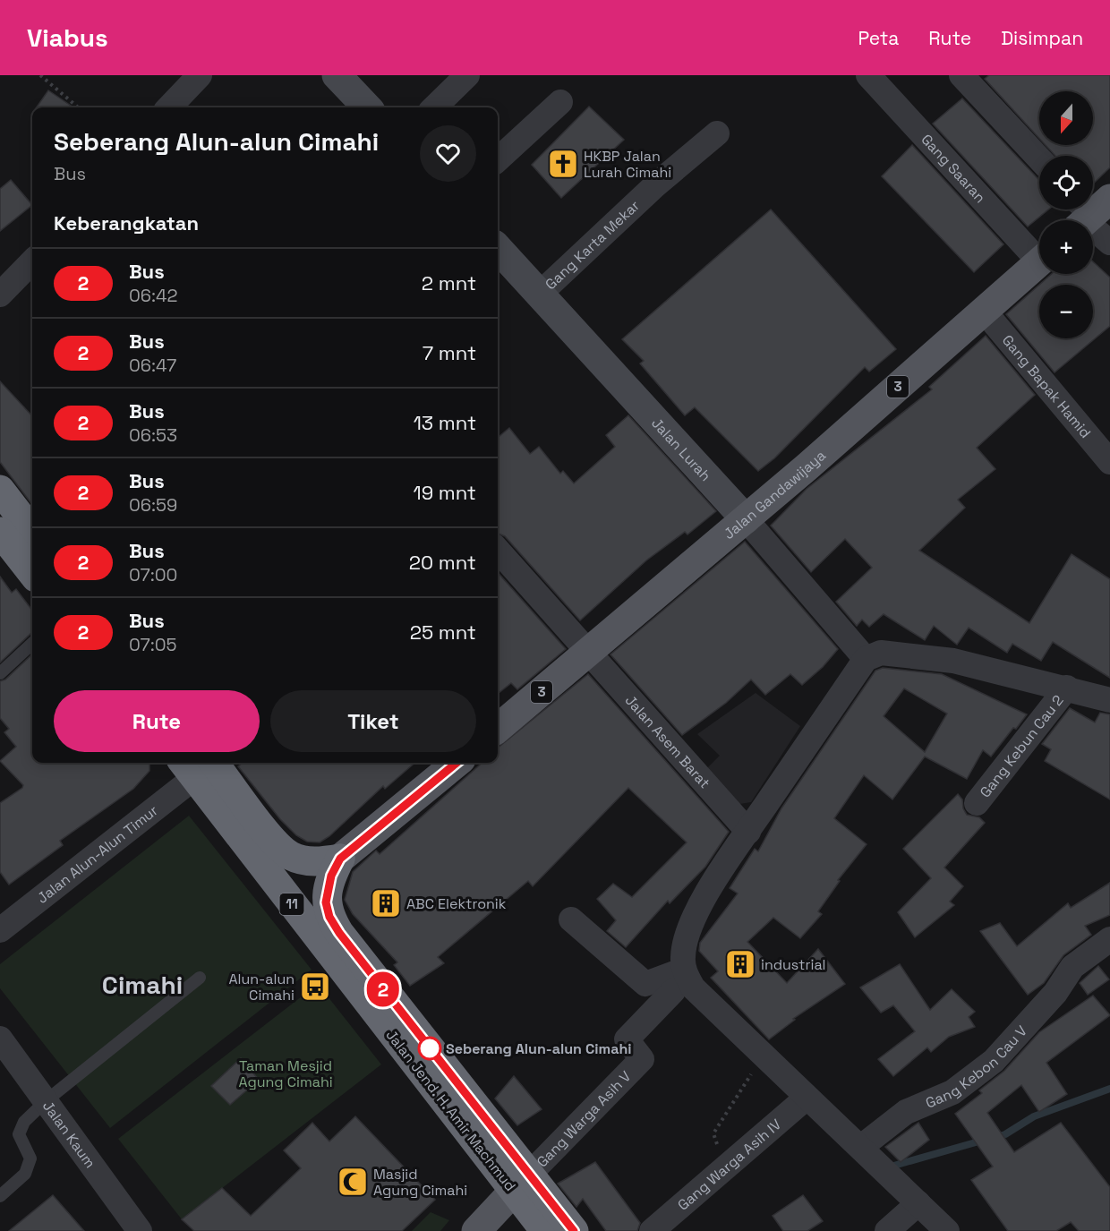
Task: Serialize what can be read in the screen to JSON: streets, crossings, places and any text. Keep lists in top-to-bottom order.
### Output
{
  "streets": {
    "highway": ["11", "Jalan Jend. H. Amir Machmud"],
    "main road": ["3", "Jalan Lurah", "Jalan Gandawijaya"],
    "street": [
      "Gang Saaran",
      "Gang Karta Mekar",
      "Gang Bapak Hamid",
      "Jalan Asem Barat",
      "Gang Kebun Cau 2",
      "Jalan Alun-Alun Timur",
      "Gang Kebon Cau V",
      "Gang Warga Asih V",
      "Jalan Kaum",
      "Gang Warga Asih IV"
    ]
  },
  "crossings": [
    ["Gang Karta Mekar", "Jalan Lurah"],
    ["Gang Bapak Hamid", "Jalan Gandawijaya"],
    ["Jalan Lurah", "Jalan Gandawijaya"],
    ["Jalan Gandawijaya", "Jalan Asem Barat"],
    ["Jalan Alun-Alun Timur", "Jalan Jend. H. Amir Machmud"],
    ["Jalan Jend. H. Amir Machmud", "Gang Warga Asih V"]
  ],
  "districts": ["Cimahi"],
  "parks": ["Taman Mesjid Agung Cimahi"],
  "places": {
    "church": ["HKBP Jalan Lurah Cimahi"],
    "building": ["ABC Elektronik", "industrial"],
    "bus stop": ["Alun-alun Cimahi"],
    "other": ["Seberang Alun-alun Cimahi"],
    "mosque": ["Masjid Agung Cimahi"]
  },
  "lines": ["bus line 2"],
  "north": "bottom",
  "page": {
    "header": "Viabus",
    "nav": ["Peta", "Rute", "Disimpan"],
    "on_map": "2",
    "map_buttons": ["+", "−"],
    "heading": [
      ["Seberang Alun-alun Cimahi", "Bus"],
      "Keberangkatan"
    ],
    "list": [
      {
        "mark": "2",
        "name": "Bus",
        "note": "06:42",
        "value": "2 mnt"
      },
      {
        "mark": "2",
        "name": "Bus",
        "note": "06:47",
        "value": "7 mnt"
      },
      {
        "mark": "2",
        "name": "Bus",
        "note": "06:53",
        "value": "13 mnt"
      },
      {
        "mark": "2",
        "name": "Bus",
        "note": "06:59",
        "value": "19 mnt"
      },
      {
        "mark": "2",
        "name": "Bus",
        "note": "07:00",
        "value": "20 mnt"
      },
      {
        "mark": "2",
        "name": "Bus",
        "note": "07:05",
        "value": "25 mnt"
      }
    ],
    "buttons": ["Rute", "Tiket"]
  }
}
